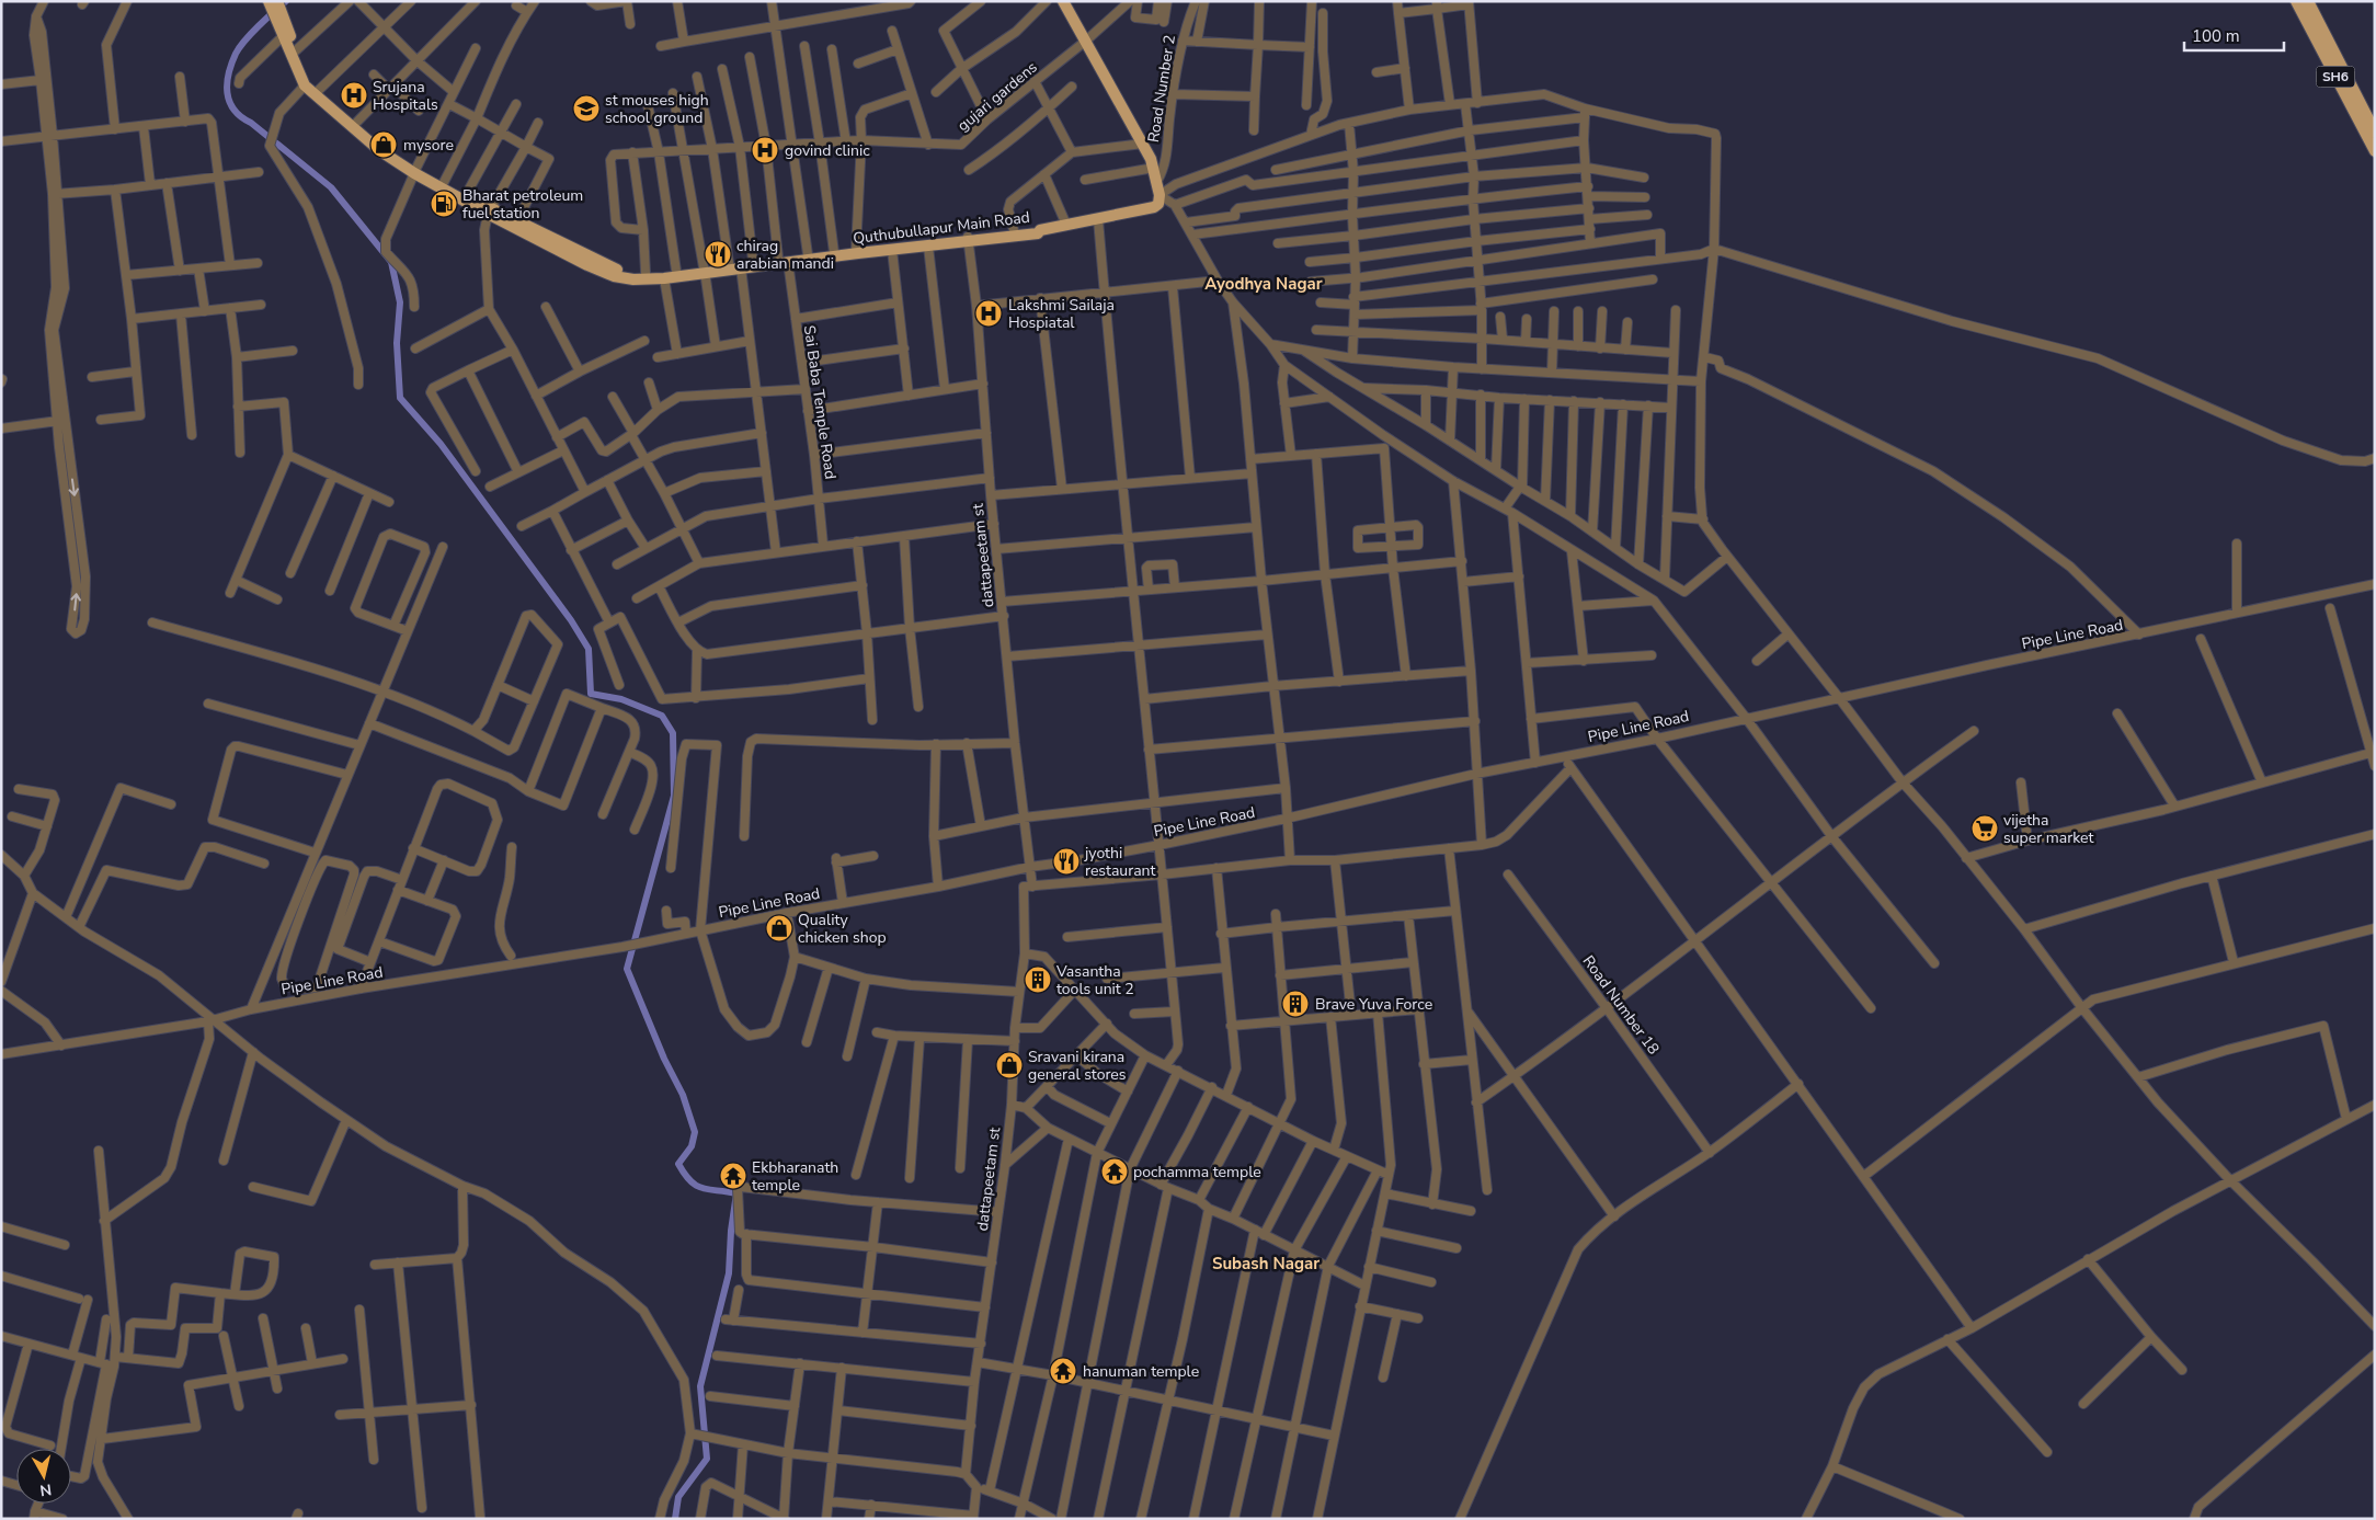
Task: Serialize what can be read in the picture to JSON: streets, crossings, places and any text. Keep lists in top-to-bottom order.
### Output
{
  "streets": {
    "main road": ["SH6", "Quthubullapur Main Road"],
    "street": [
      "Road Number 2",
      "gujari gardens",
      "Sai Baba Temple Road",
      "dattapeetam st",
      "Pipe Line Road",
      "Road Number 18"
    ]
  },
  "crossings": [
    ["gujari gardens", "Sai Baba Temple Road"],
    ["Quthubullapur Main Road", "Sai Baba Temple Road"],
    ["Quthubullapur Main Road", "dattapeetam st"],
    ["dattapeetam st", "Pipe Line Road"]
  ],
  "districts": ["Ayodhya Nagar", "Subash Nagar"],
  "places": {
    "hospital": ["Srujana Hospitals", "govind clinic", "Lakshmi Sailaja Hospiatal"],
    "school or university": ["st mouses high school ground"],
    "shop": ["mysore", "Quality chicken shop", "Sravani kirana general stores"],
    "fuel station": ["Bharat petroleum fuel station"],
    "restaurant": ["chirag arabian mandi", "jyothi restaurant"],
    "supermarket": ["vijetha super market"],
    "building": ["Vasantha tools unit 2", "Brave Yuva Force"],
    "temple": ["pochamma temple", "Ekbharanath temple", "hanuman temple"]
  },
  "scale_bar": "100 m",
  "north": "bottom"
}
